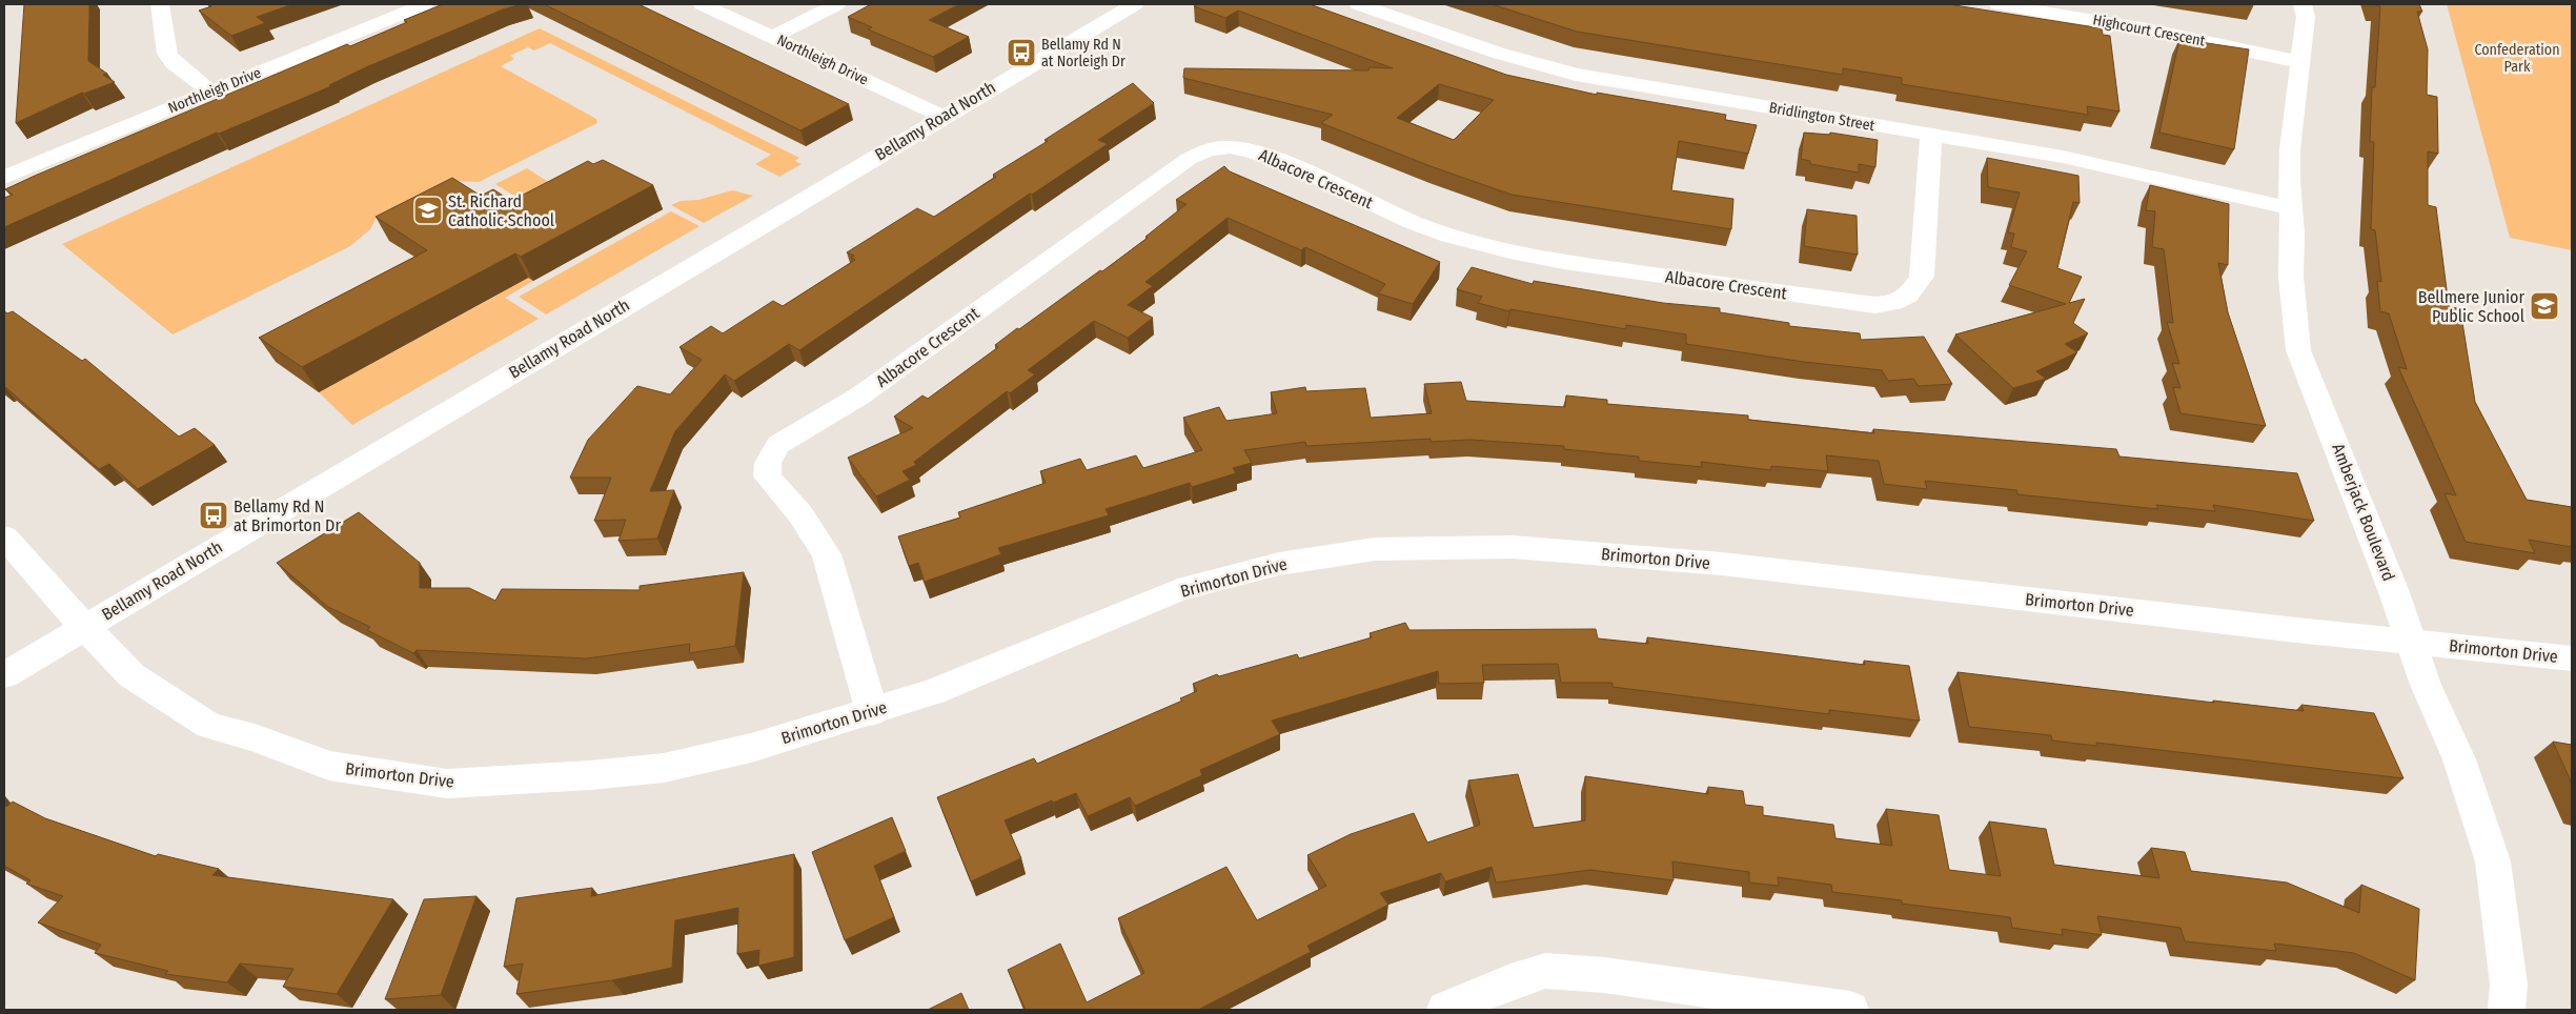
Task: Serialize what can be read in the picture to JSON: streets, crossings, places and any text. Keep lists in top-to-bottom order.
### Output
{
  "streets": {
    "street": [
      "Highcourt Crescent",
      "Northleigh Drive",
      "Bridlington Street",
      "Bellamy Road North",
      "Albacore Crescent",
      "Amberjack Boulevard",
      "Brimorton Drive"
    ]
  },
  "crossings": [
    ["Highcourt Crescent", "Amberjack Boulevard"],
    ["Northleigh Drive", "Bellamy Road North"],
    ["Bridlington Street", "Albacore Crescent"],
    ["Bridlington Street", "Amberjack Boulevard"],
    ["Bellamy Road North", "Brimorton Drive"],
    ["Albacore Crescent", "Brimorton Drive"],
    ["Amberjack Boulevard", "Brimorton Drive"]
  ],
  "parks": ["Confederation Park"],
  "places": {
    "bus stop": ["Bellamy Rd N at Norleigh Dr", "Bellamy Rd N at Brimorton Dr"],
    "school or university": ["St. Richard Catholic School", "Bellmere Junior Public School"]
  }
}
